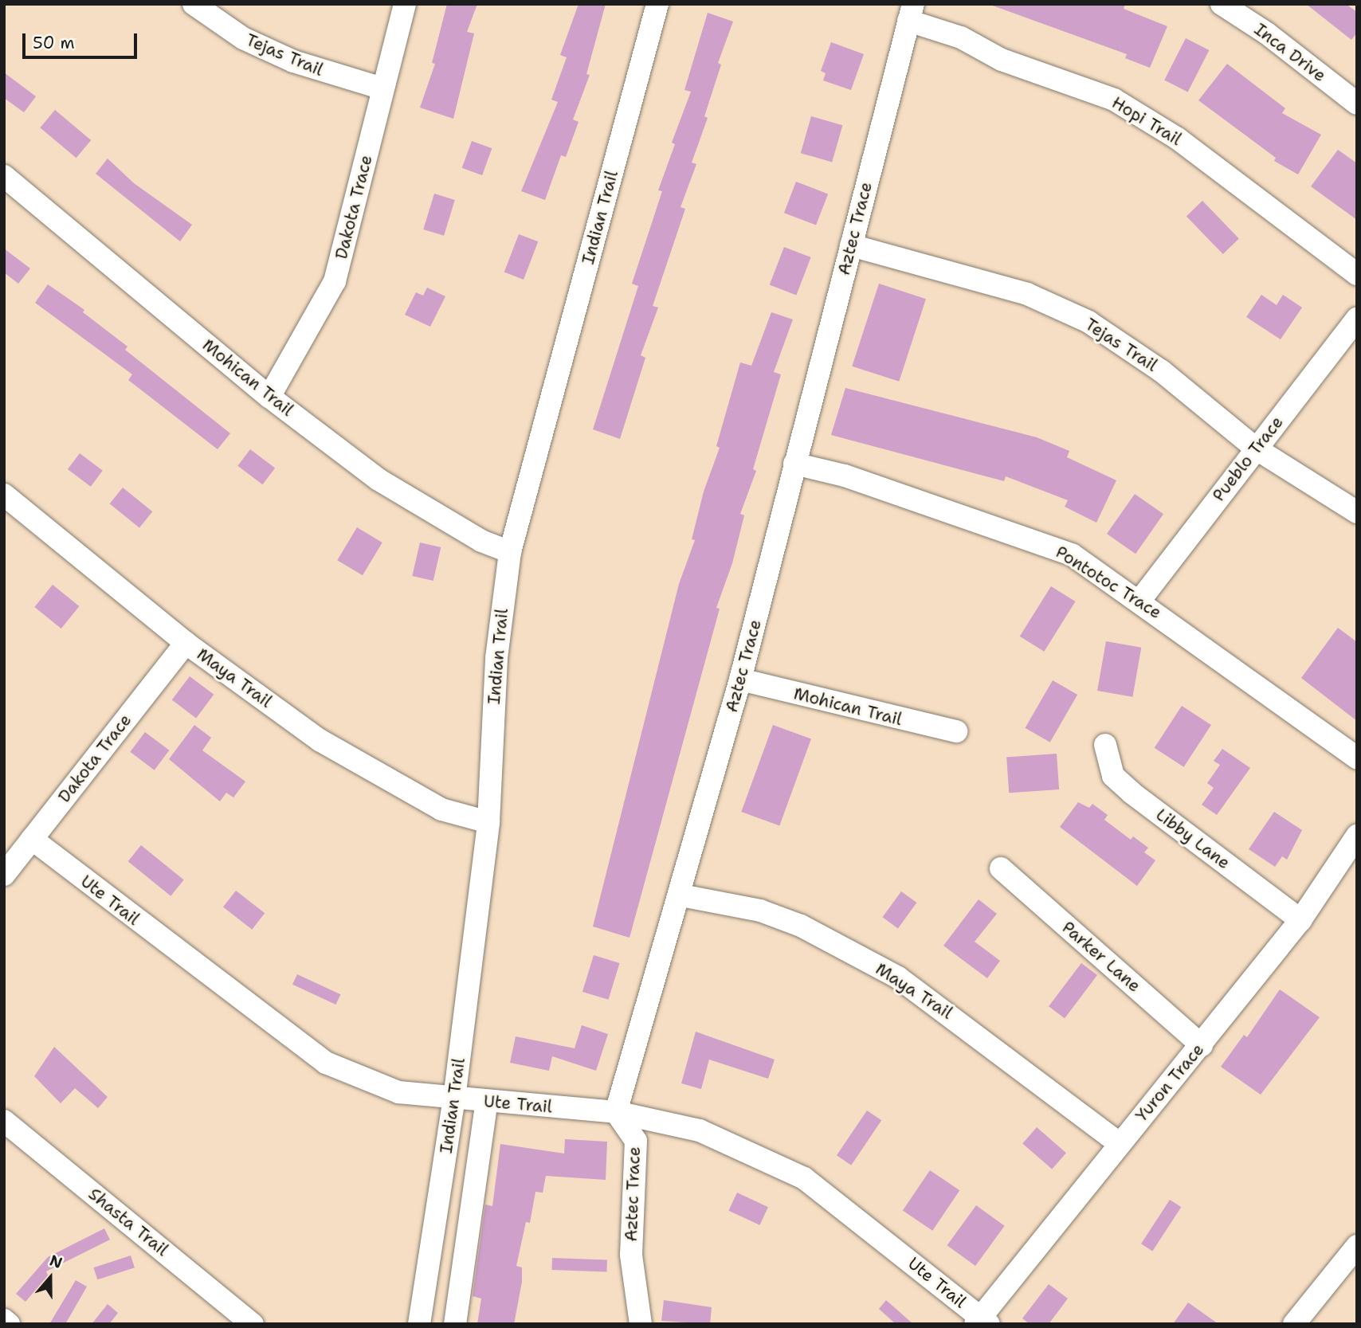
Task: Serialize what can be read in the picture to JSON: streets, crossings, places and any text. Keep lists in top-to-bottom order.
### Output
{
  "streets": {
    "street": [
      "Inca Drive",
      "Tejas Trail",
      "Hopi Trail",
      "Dakota Trace",
      "Indian Trail",
      "Aztec Trace",
      "Mohican Trail",
      "Pueblo Trace",
      "Pontotoc Trace",
      "Maya Trail",
      "Libby Lane",
      "Ute Trail",
      "Parker Lane",
      "Yuron Trace",
      "Shasta Trail"
    ]
  },
  "crossings": [
    ["Tejas Trail", "Dakota Trace"],
    ["Tejas Trail", "Aztec Trace"],
    ["Tejas Trail", "Pueblo Trace"],
    ["Hopi Trail", "Aztec Trace"],
    ["Dakota Trace", "Mohican Trail"],
    ["Dakota Trace", "Maya Trail"],
    ["Dakota Trace", "Ute Trail"],
    ["Indian Trail", "Mohican Trail"],
    ["Indian Trail", "Maya Trail"],
    ["Indian Trail", "Ute Trail"],
    ["Aztec Trace", "Mohican Trail"],
    ["Aztec Trace", "Pontotoc Trace"],
    ["Aztec Trace", "Maya Trail"],
    ["Aztec Trace", "Ute Trail"],
    ["Pueblo Trace", "Pontotoc Trace"],
    ["Maya Trail", "Yuron Trace"],
    ["Libby Lane", "Yuron Trace"],
    ["Ute Trail", "Yuron Trace"],
    ["Parker Lane", "Yuron Trace"]
  ],
  "scale_bar": "50 m",
  "north": "top"
}
